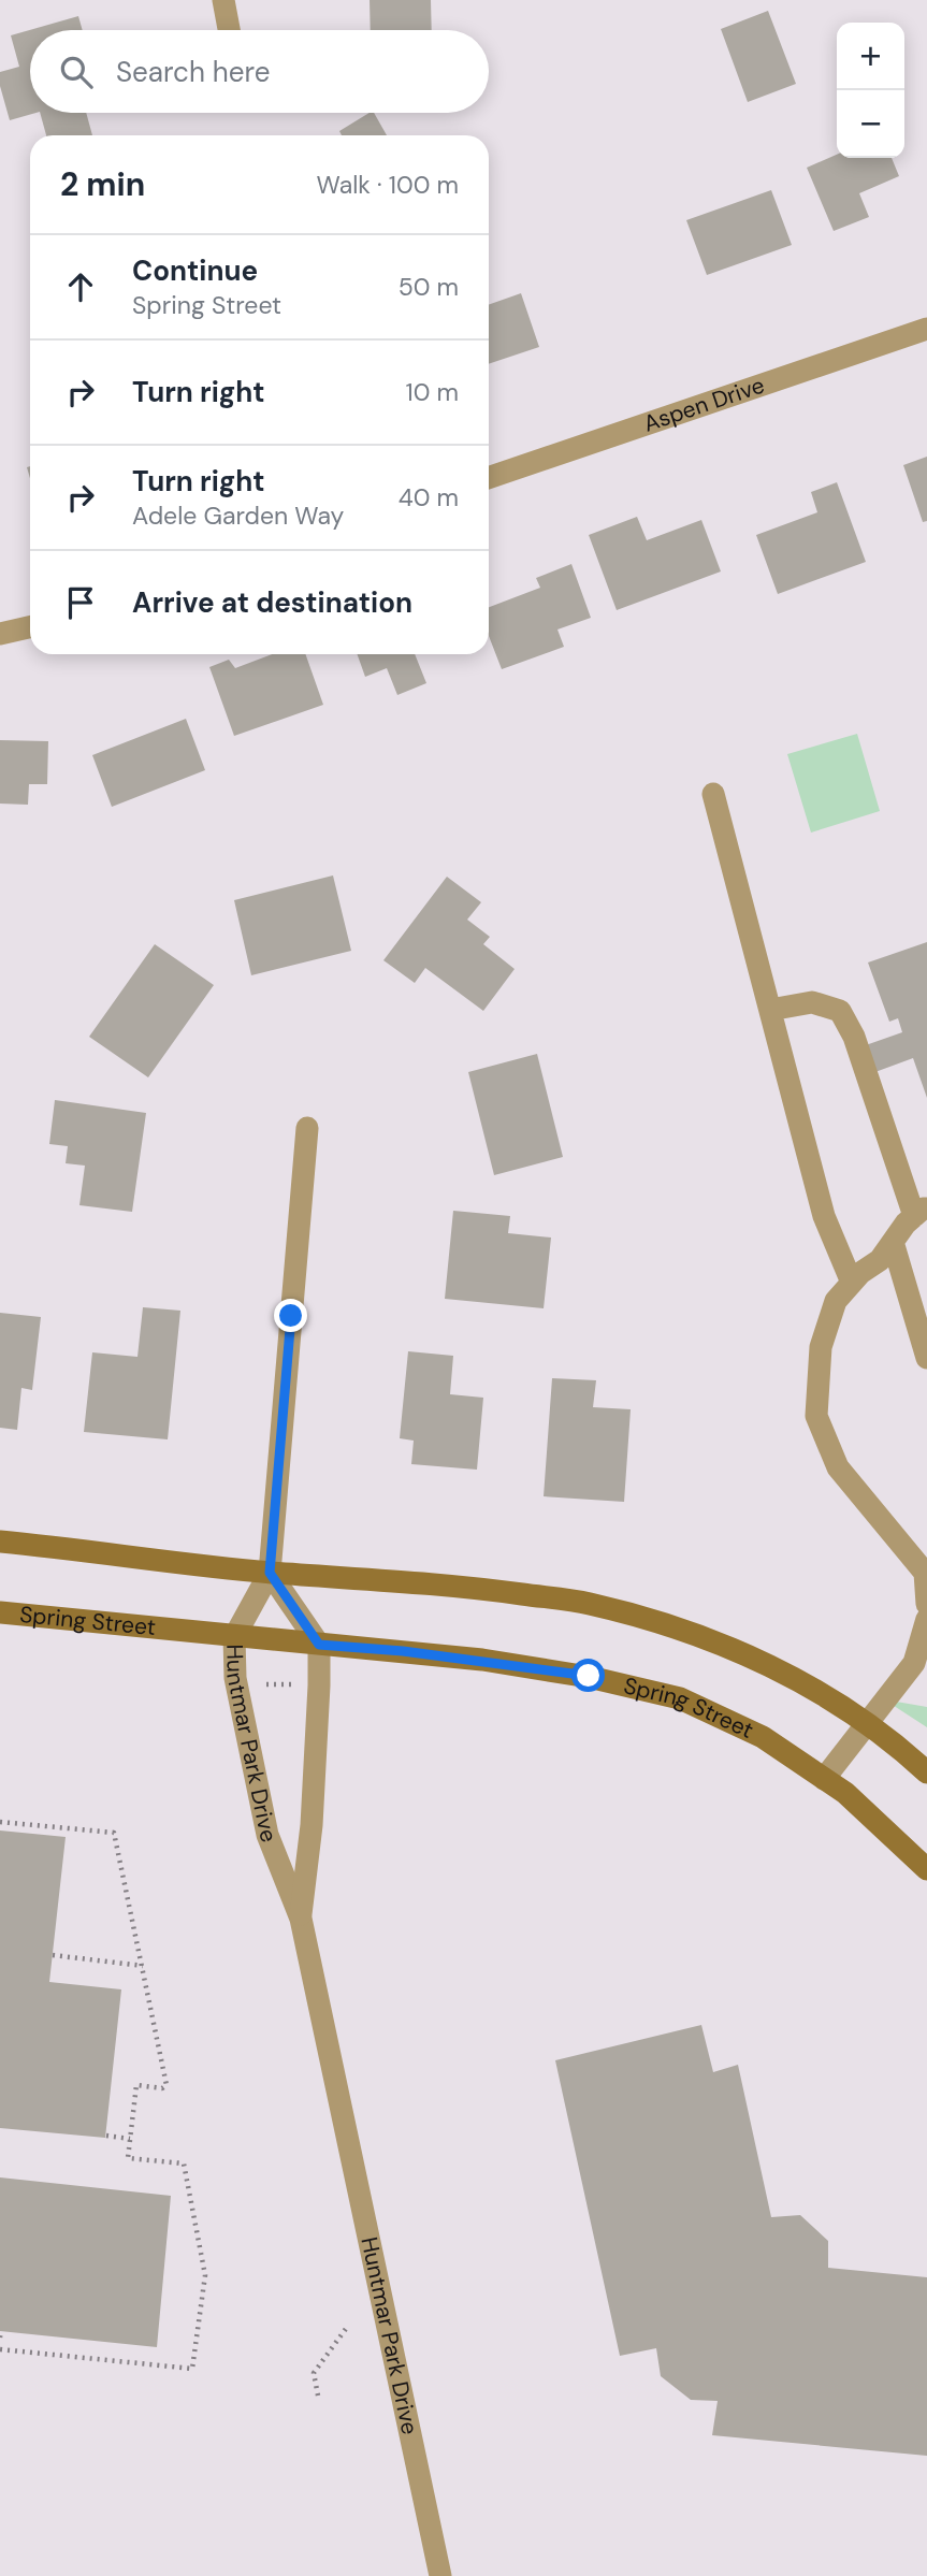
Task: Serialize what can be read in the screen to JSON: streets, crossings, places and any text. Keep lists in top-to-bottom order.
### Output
{
  "streets": {
    "main road": ["Spring Street"],
    "street": ["Aspen Drive", "Huntmar Park Drive"]
  },
  "crossings": [
    ["Spring Street", "Huntmar Park Drive"]
  ],
  "page": {
    "map_buttons": ["+", "−"],
    "search": "Search here",
    "heading": ["2 min", "Walk · 100 m"],
    "list": [
      ["Continue", "Spring Street", "50 m"],
      ["Turn right", "10 m"],
      ["Turn right", "Adele Garden Way", "40 m"],
      "Arrive at destination"
    ]
  }
}
